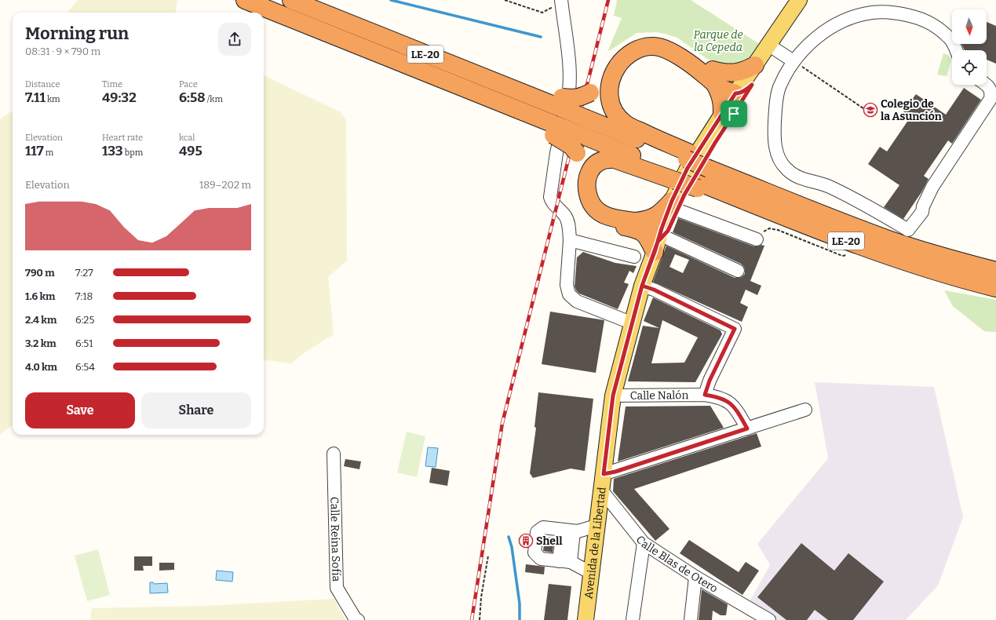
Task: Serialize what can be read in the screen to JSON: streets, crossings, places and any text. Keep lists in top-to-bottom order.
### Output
{
  "streets": {
    "highway": ["LE-20"],
    "main road": ["Avenida de la Libertad"],
    "street": ["Calle Nalón", "Calle Reina Sofía", "Calle Blas de Otero"]
  },
  "crossings": [
    ["Calle Nalón", "Avenida de la Libertad"],
    ["Avenida de la Libertad", "Calle Blas de Otero"]
  ],
  "parks": ["Parque de la Cepeda"],
  "places": {
    "school or university": ["Colegio de la Asunción"],
    "building": ["Shell"]
  },
  "north": "bottom",
  "page": {
    "heading": ["Morning run", "08:31 · 9 × 790 m"],
    "stats": [
      ["Distance", "7.11 km"],
      ["Time", "49:32"],
      ["Pace", "6:58 /km"],
      ["Elevation", "117 m"],
      ["Heart rate", "133 bpm"],
      ["kcal", "495"]
    ],
    "chart": ["Elevation", "189–202 m"],
    "list": [
      {
        "name": "790 m",
        "note": "7:27"
      },
      {
        "name": "1.6 km",
        "note": "7:18"
      },
      {
        "name": "2.4 km",
        "note": "6:25"
      },
      {
        "name": "3.2 km",
        "note": "6:51"
      },
      {
        "name": "4.0 km",
        "note": "6:54"
      }
    ],
    "buttons": ["Save", "Share"]
  }
}
